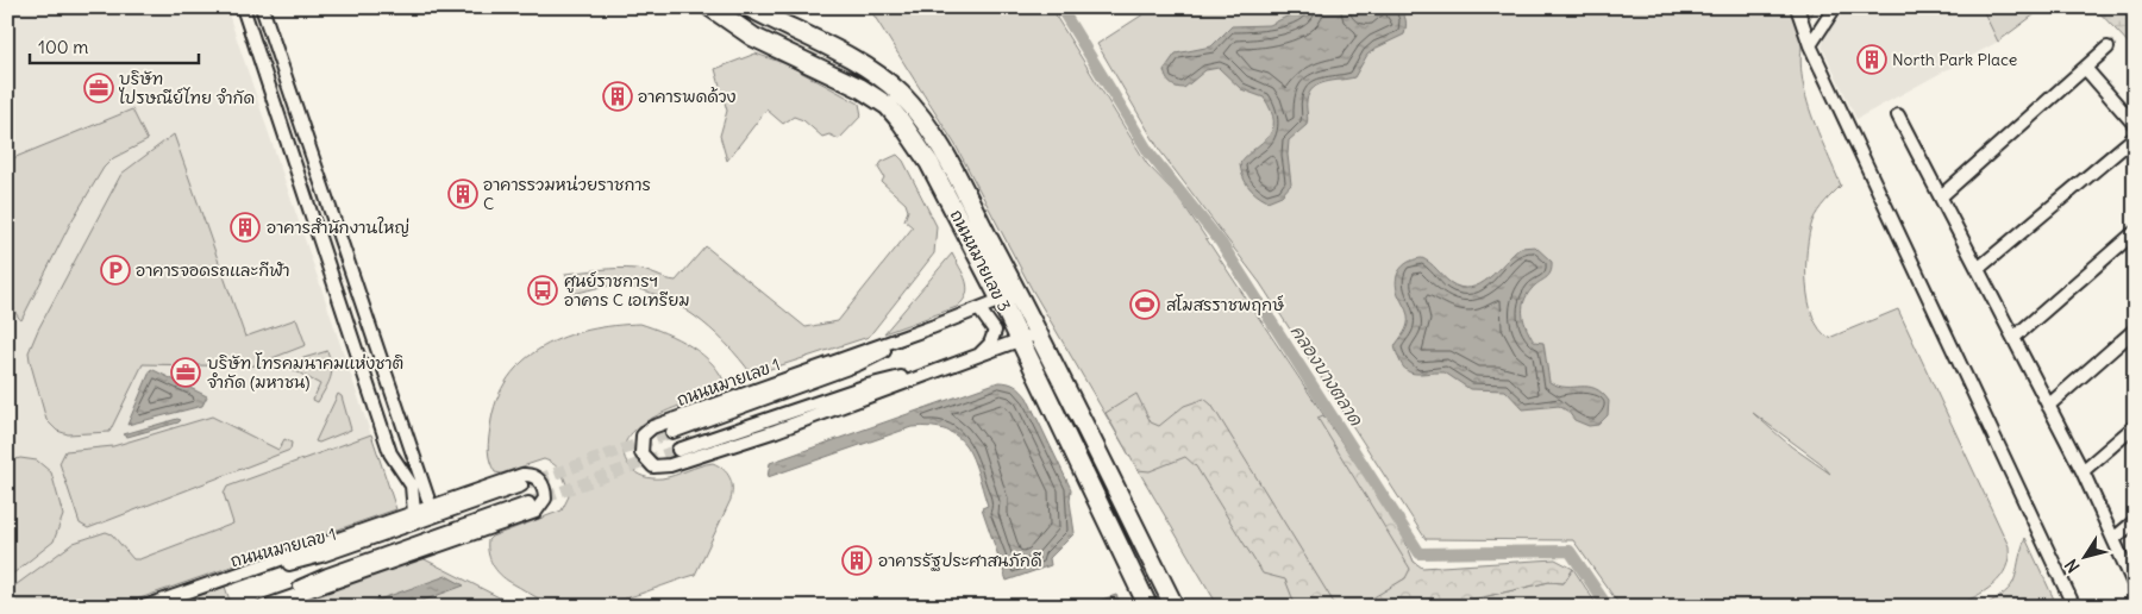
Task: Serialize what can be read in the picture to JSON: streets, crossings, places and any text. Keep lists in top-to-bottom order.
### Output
{
  "streets": {
    "street": ["ถนนหมายเลข 3", "ถนนหมายเลข 1"]
  },
  "crossings": [
    ["ถนนหมายเลข 3", "ถนนหมายเลข 1"]
  ],
  "water": ["คลองบางตลาด"],
  "places": {
    "building": [
      "North Park Place",
      "อาคารพดด้วง",
      "อาคารรวมหน่วยราชการ C",
      "อาคารสำนักงานใหญ่",
      "อาคารรัฐประศาสนภักดี"
    ],
    "office": ["บริษัท ไปรษณีย์ไทย จำกัด", "บริษัท โทรคมนาคมแห่งชาติ จำกัด (มหาชน)"],
    "parking": ["อาคารจอดรถและกีฬา"],
    "bus stop": ["ศูนย์ราชการฯ อาคาร C เอเทรียม"],
    "sports": ["สโมสรราชพฤกษ์"]
  },
  "scale_bar": "100 m",
  "north": "bottom left"
}
